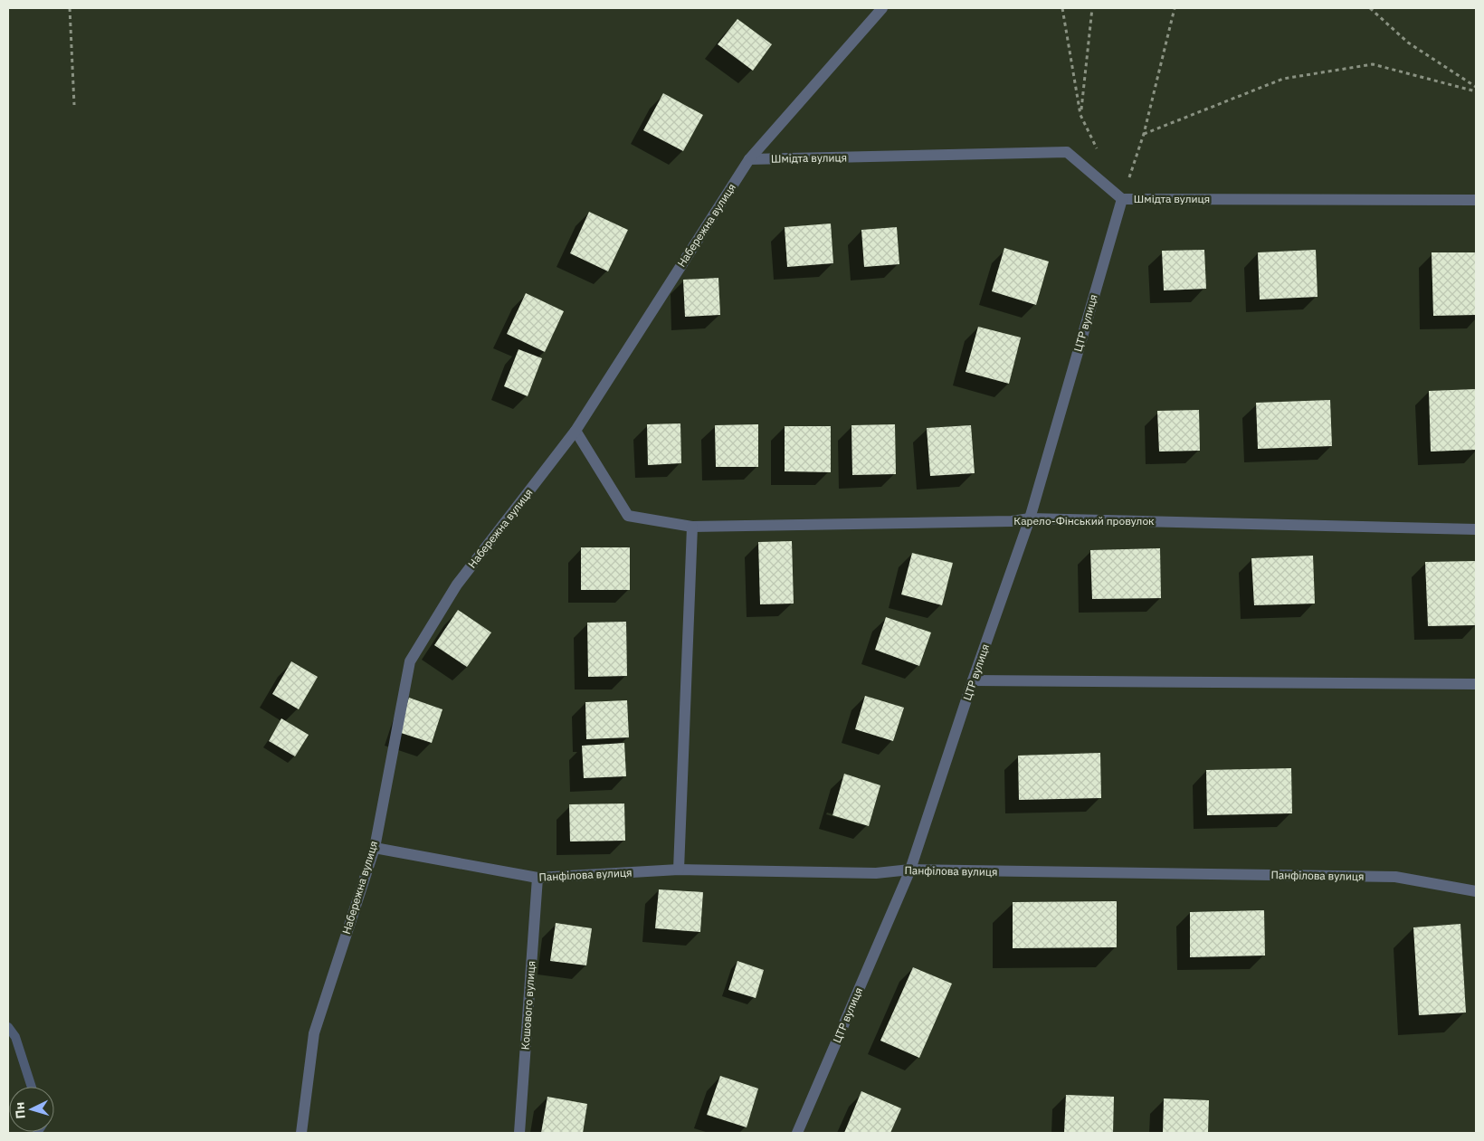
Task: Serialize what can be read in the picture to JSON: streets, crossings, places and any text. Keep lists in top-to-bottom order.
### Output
{
  "streets": {
    "street": [
      "Шмідта вулиця",
      "Набережна вулиця",
      "ЦТР вулиця",
      "Карело-Фінський провулок",
      "Панфілова вулиця",
      "Кошового вулиця"
    ]
  },
  "crossings": [
    ["Шмідта вулиця", "Набережна вулиця"],
    ["Шмідта вулиця", "ЦТР вулиця"],
    ["Набережна вулиця", "Карело-Фінський провулок"],
    ["Набережна вулиця", "Панфілова вулиця"],
    ["ЦТР вулиця", "Карело-Фінський провулок"],
    ["ЦТР вулиця", "Панфілова вулиця"],
    ["Панфілова вулиця", "Кошового вулиця"]
  ],
  "north": "left"
}
